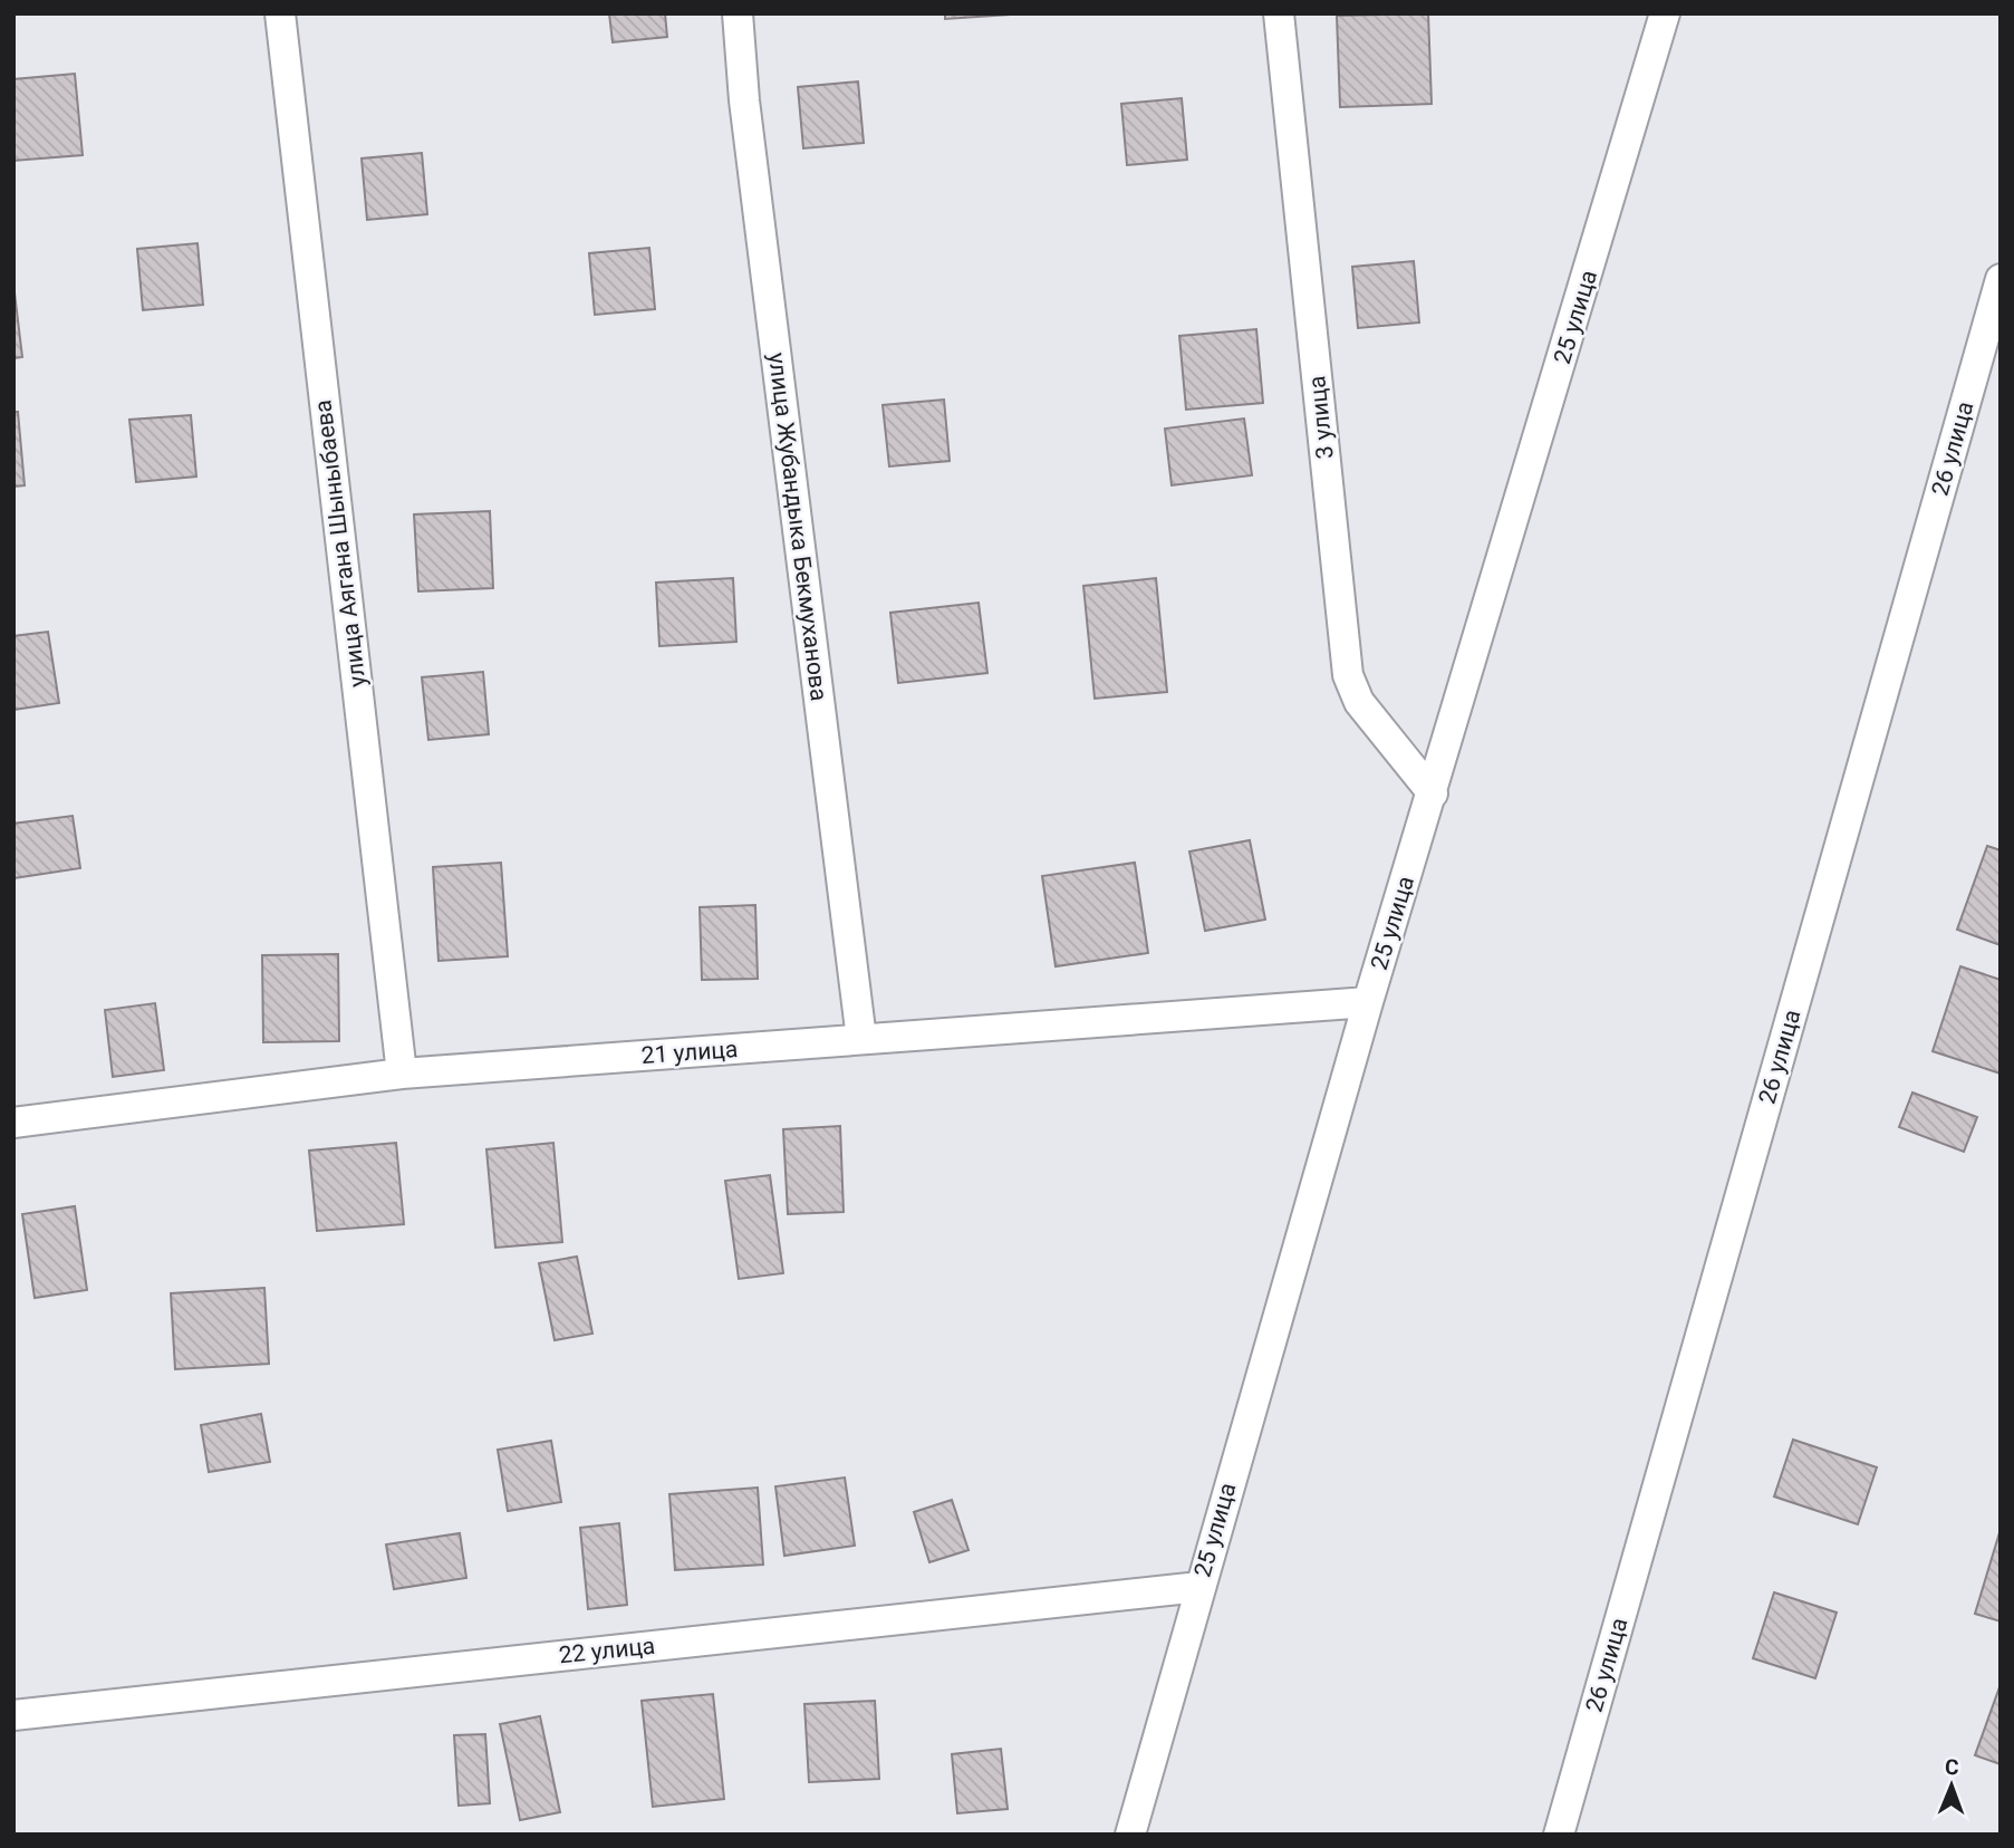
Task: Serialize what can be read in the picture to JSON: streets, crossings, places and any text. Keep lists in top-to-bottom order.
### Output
{
  "streets": {
    "street": [
      "25 улица",
      "3 улица",
      "26 улица",
      "улица Жубандыка Бекмуханова",
      "улица Аягана Шыныбаева",
      "21 улица",
      "22 улица"
    ]
  },
  "crossings": [
    ["25 улица", "3 улица"],
    ["25 улица", "21 улица"],
    ["25 улица", "22 улица"],
    ["улица Жубандыка Бекмуханова", "21 улица"],
    ["улица Аягана Шыныбаева", "21 улица"]
  ],
  "north": "top"
}
